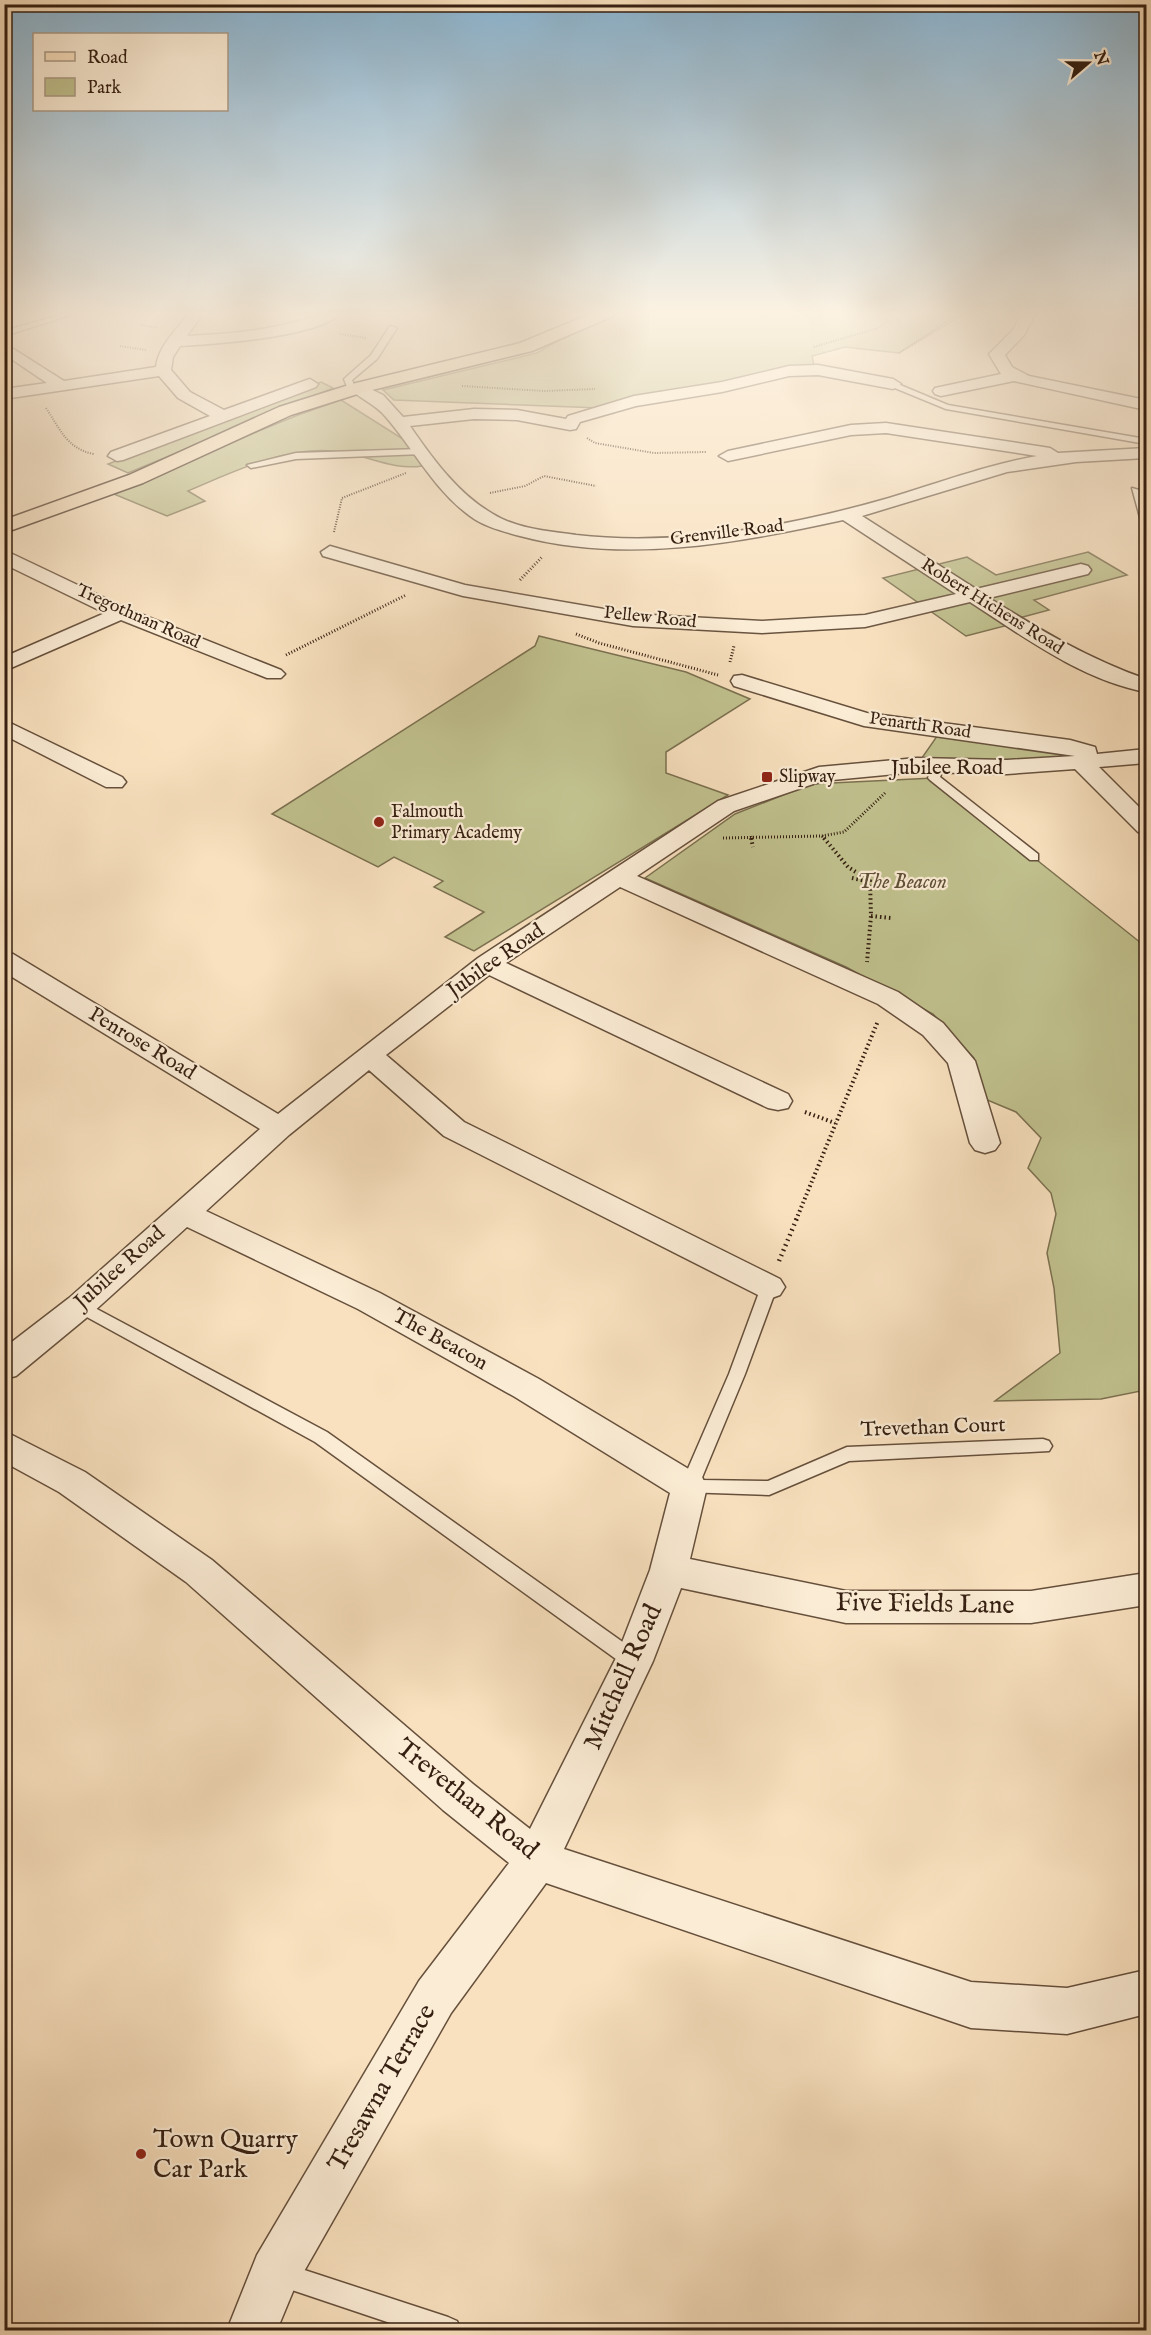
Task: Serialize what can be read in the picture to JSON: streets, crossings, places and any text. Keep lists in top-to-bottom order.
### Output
{
  "streets": {
    "street": [
      "Grenville Road",
      "Robert Hichens Road",
      "Tregothnan Road",
      "Pellew Road",
      "Penarth Road",
      "Jubilee Road",
      "Penrose Road",
      "The Beacon",
      "Five Fields Lane",
      "Mitchell Road",
      "Trevethan Road",
      "Tresawna Terrace"
    ],
    "lane": ["Trevethan Court"]
  },
  "crossings": [
    ["Grenville Road", "Robert Hichens Road"],
    ["Robert Hichens Road", "Pellew Road"],
    ["Penarth Road", "Jubilee Road"],
    ["Jubilee Road", "Penrose Road"],
    ["Jubilee Road", "The Beacon"],
    ["The Beacon", "Trevethan Court"],
    ["The Beacon", "Mitchell Road"],
    ["Trevethan Court", "Mitchell Road"],
    ["Five Fields Lane", "Mitchell Road"],
    ["Mitchell Road", "Trevethan Road"],
    ["Mitchell Road", "Tresawna Terrace"],
    ["Trevethan Road", "Tresawna Terrace"]
  ],
  "parks": ["The Beacon"],
  "places": {
    "transit": ["Slipway"],
    "other": ["Falmouth Primary Academy", "Town Quarry Car Park"]
  },
  "legend": ["Road", "Park"],
  "north": "right"
}
